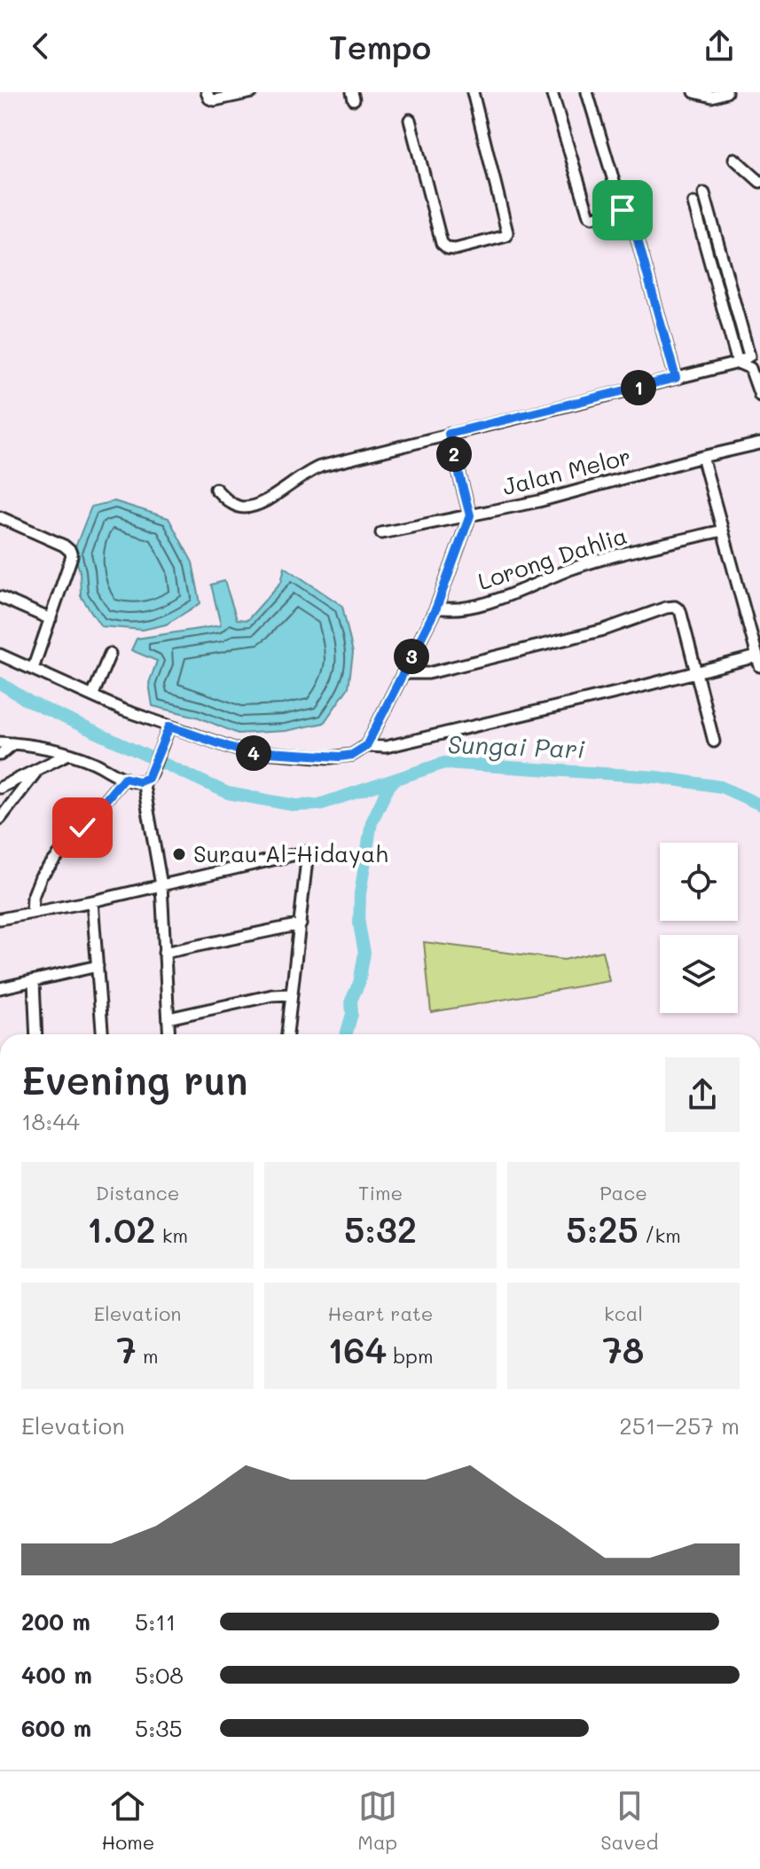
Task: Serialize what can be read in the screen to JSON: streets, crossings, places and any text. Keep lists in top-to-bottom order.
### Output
{
  "streets": {
    "street": ["Jalan Melor", "Lorong Dahlia"]
  },
  "water": ["Sungai Pari"],
  "places": ["Surau Al-Hidayah"],
  "page": {
    "header": "Tempo",
    "pins": [
      "1",
      "2",
      "3",
      "4"
    ],
    "heading": ["Evening run", "18:44"],
    "stats": [
      ["Distance", "1.02 km"],
      ["Time", "5:32"],
      ["Pace", "5:25 /km"],
      ["Elevation", "7 m"],
      ["Heart rate", "164 bpm"],
      ["kcal", "78"]
    ],
    "chart": ["Elevation", "251–257 m"],
    "list": [
      {
        "name": "200 m",
        "note": "5:11"
      },
      {
        "name": "400 m",
        "note": "5:08"
      },
      {
        "name": "600 m",
        "note": "5:35"
      }
    ],
    "tabs": ["Home", "Map", "Saved"]
  }
}
